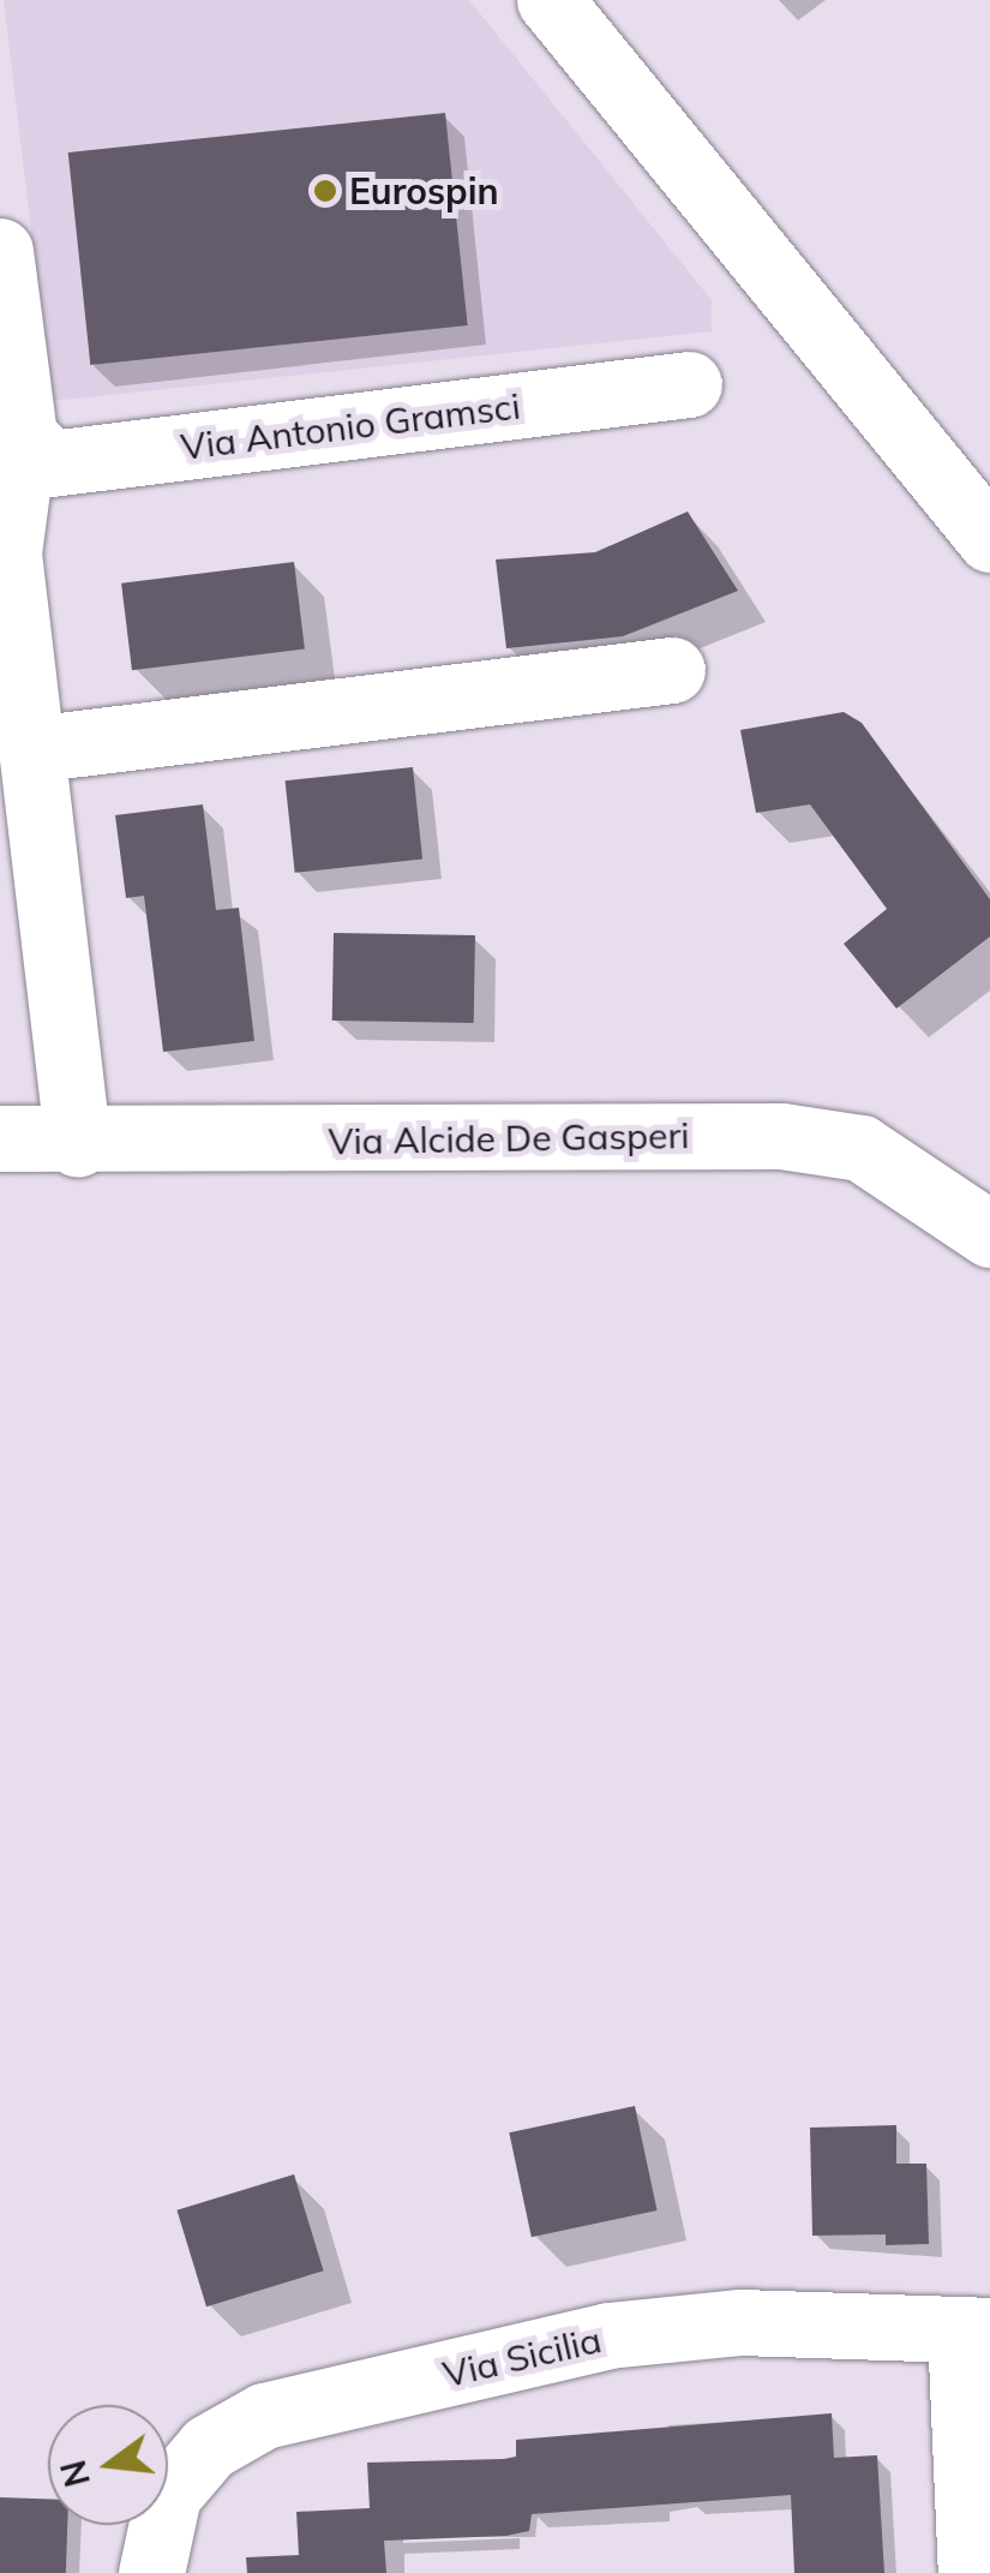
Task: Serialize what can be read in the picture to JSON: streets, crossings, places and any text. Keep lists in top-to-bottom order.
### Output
{
  "streets": {
    "street": ["Via Antonio Gramsci", "Via Alcide De Gasperi", "Via Sicilia"]
  },
  "places": ["Eurospin"],
  "north": "left"
}
